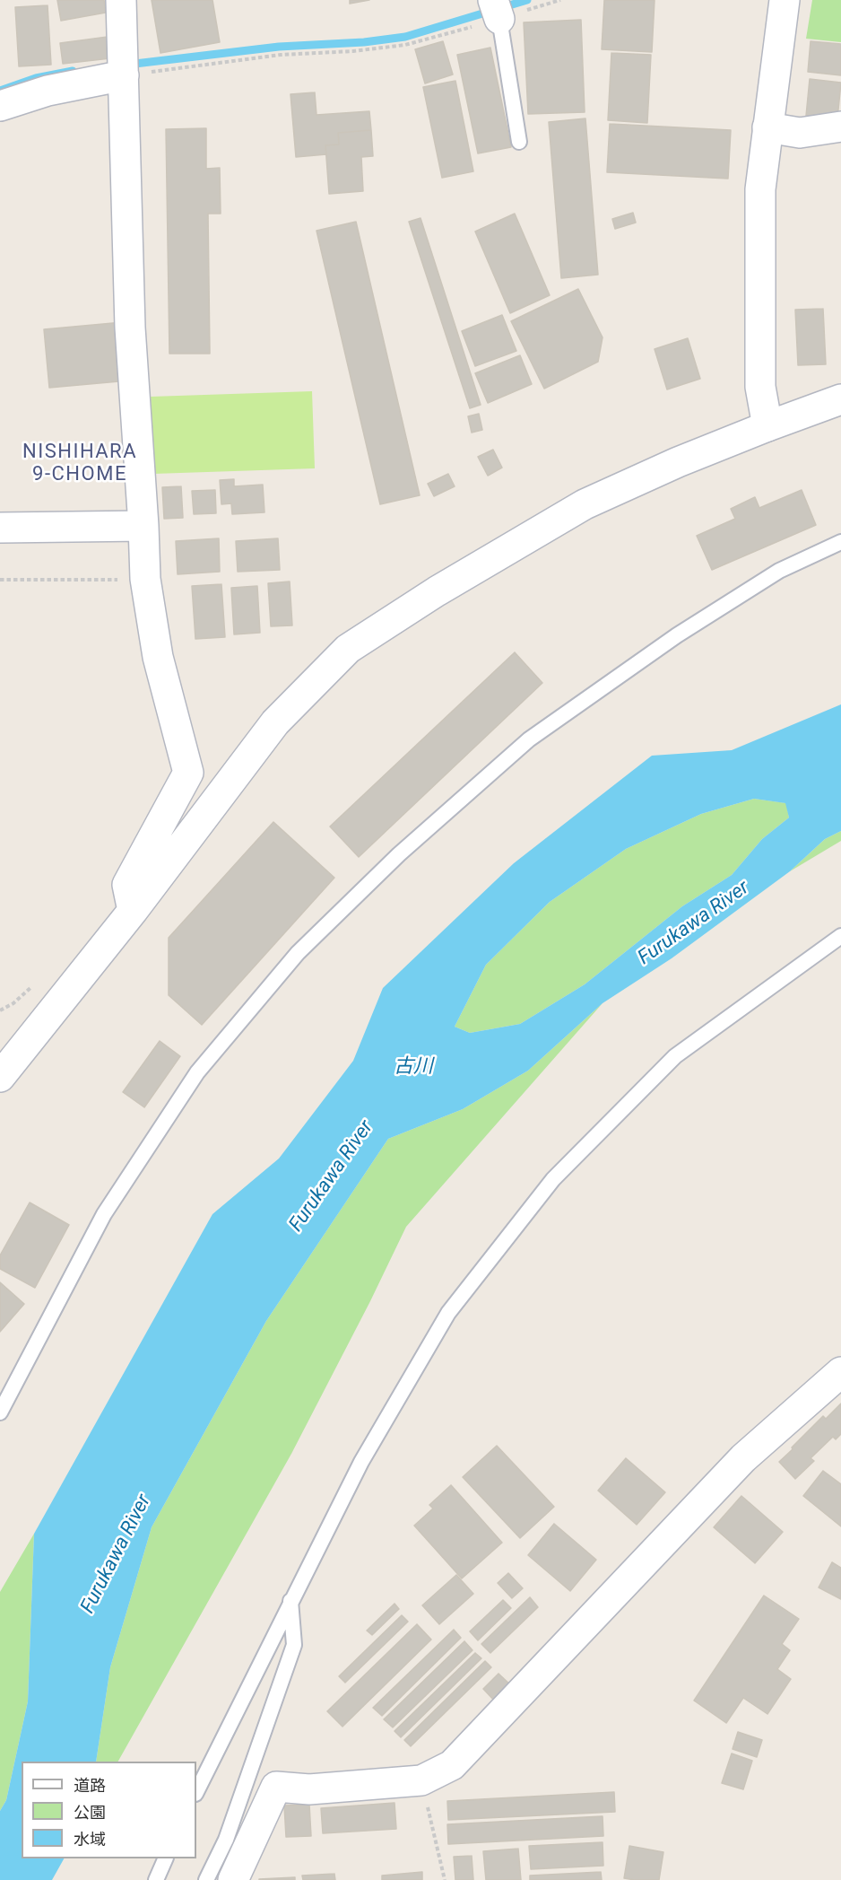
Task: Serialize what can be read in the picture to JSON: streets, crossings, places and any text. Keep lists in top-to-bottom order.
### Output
{
  "districts": ["NISHIHARA 9-CHOME"],
  "water": ["Furukawa River", "古川"],
  "legend": ["道路", "公園", "水域"]
}
